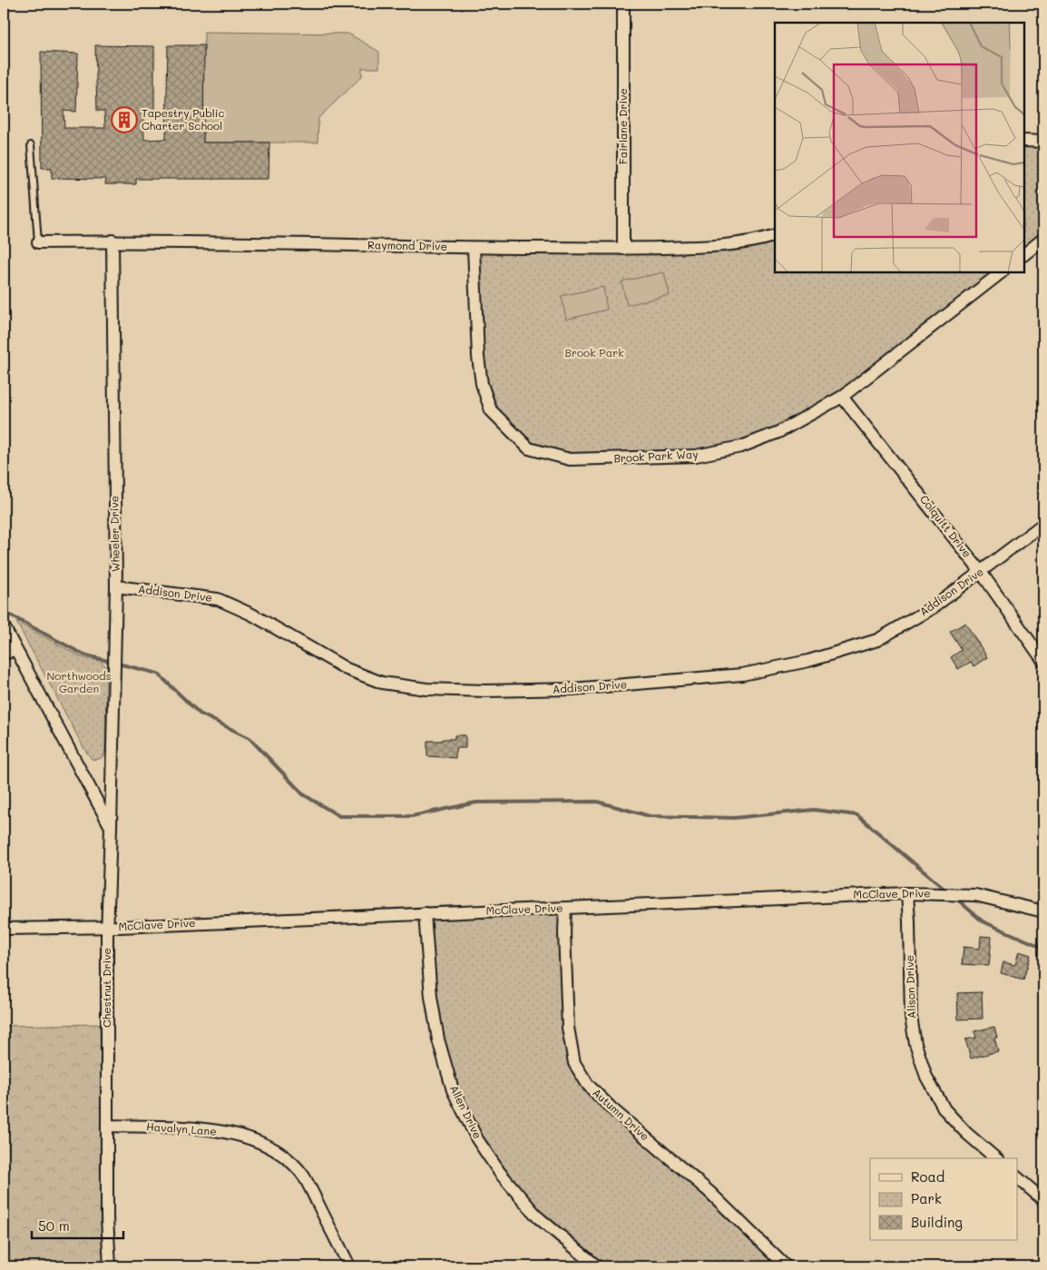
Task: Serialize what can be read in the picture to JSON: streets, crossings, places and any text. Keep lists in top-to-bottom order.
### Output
{
  "streets": {
    "street": [
      "Fairlane Drive",
      "Raymond Drive",
      "Brook Park Way",
      "Colquitt Drive",
      "Wheeler Drive",
      "Addison Drive",
      "McClave Drive",
      "Alison Drive",
      "Chestnut Drive",
      "Allen Drive",
      "Autumn Drive",
      "Havalyn Lane"
    ]
  },
  "crossings": [
    ["Fairlane Drive", "Raymond Drive"],
    ["Raymond Drive", "Brook Park Way"],
    ["Raymond Drive", "Wheeler Drive"],
    ["Brook Park Way", "Colquitt Drive"],
    ["Colquitt Drive", "Addison Drive"],
    ["Wheeler Drive", "Addison Drive"],
    ["Wheeler Drive", "Chestnut Drive"],
    ["McClave Drive", "Alison Drive"],
    ["McClave Drive", "Chestnut Drive"],
    ["McClave Drive", "Allen Drive"],
    ["McClave Drive", "Autumn Drive"],
    ["Chestnut Drive", "Havalyn Lane"]
  ],
  "parks": ["Brook Park", "Northwoods Garden"],
  "places": {
    "building": ["Tapestry Public Charter School"]
  },
  "legend": ["Road", "Park", "Building"],
  "scale_bar": "50 m"
}
